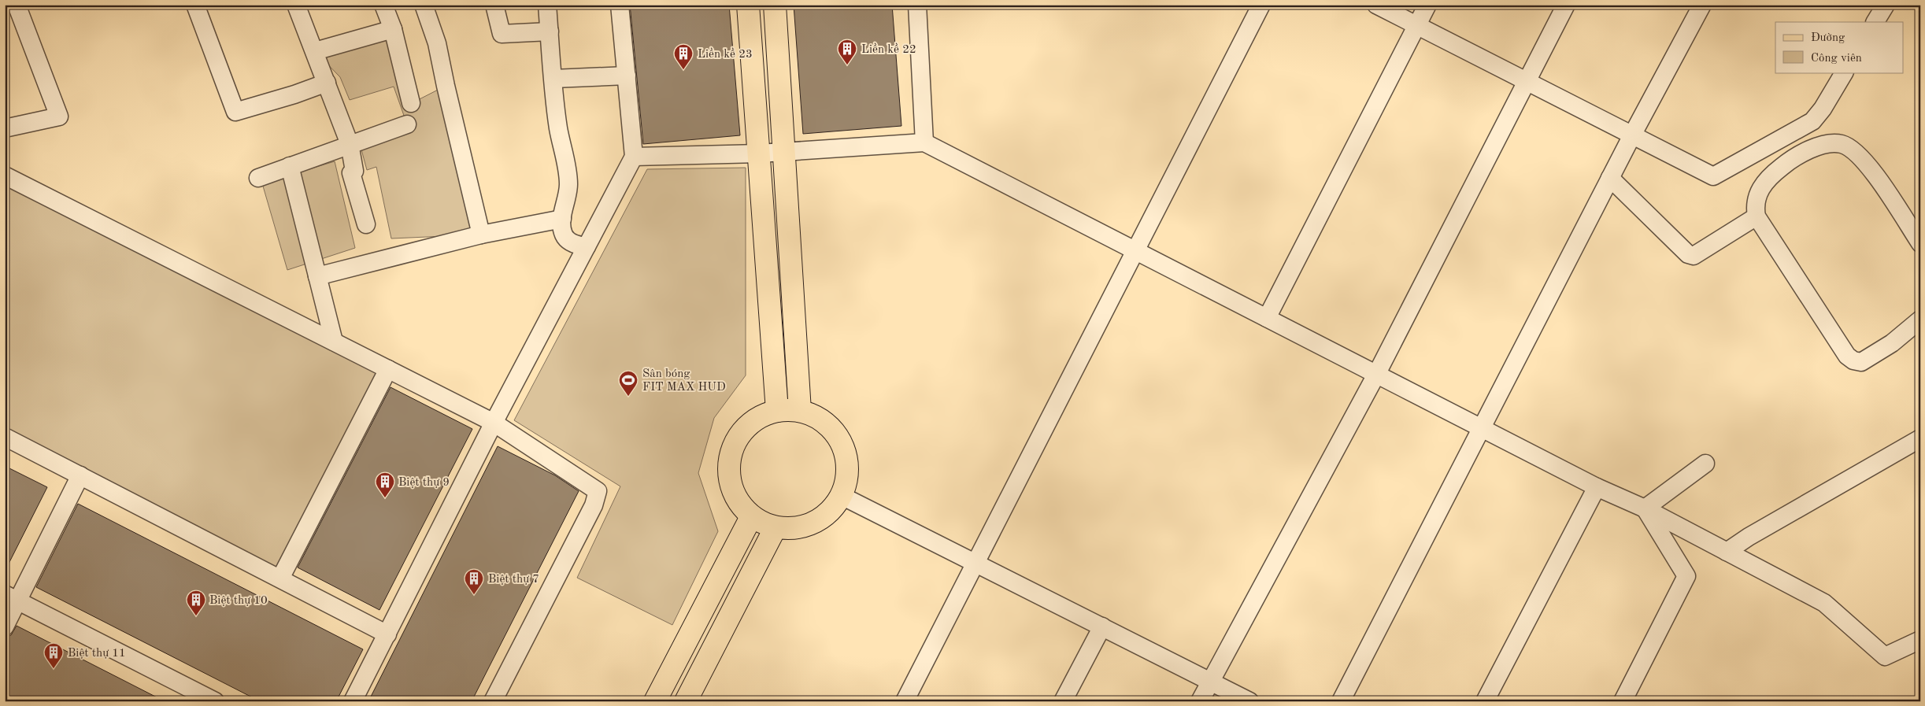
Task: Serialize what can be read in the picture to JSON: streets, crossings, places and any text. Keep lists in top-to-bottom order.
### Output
{
  "places": {
    "building": [
      "Liền kề 22",
      "Liền kề 23",
      "Biệt thự 9",
      "Biệt thự 7",
      "Biệt thự 10",
      "Biệt thự 11"
    ],
    "sports": ["Sân bóng FIT MAX HUD"]
  },
  "legend": ["Đường", "Công viên"]
}
